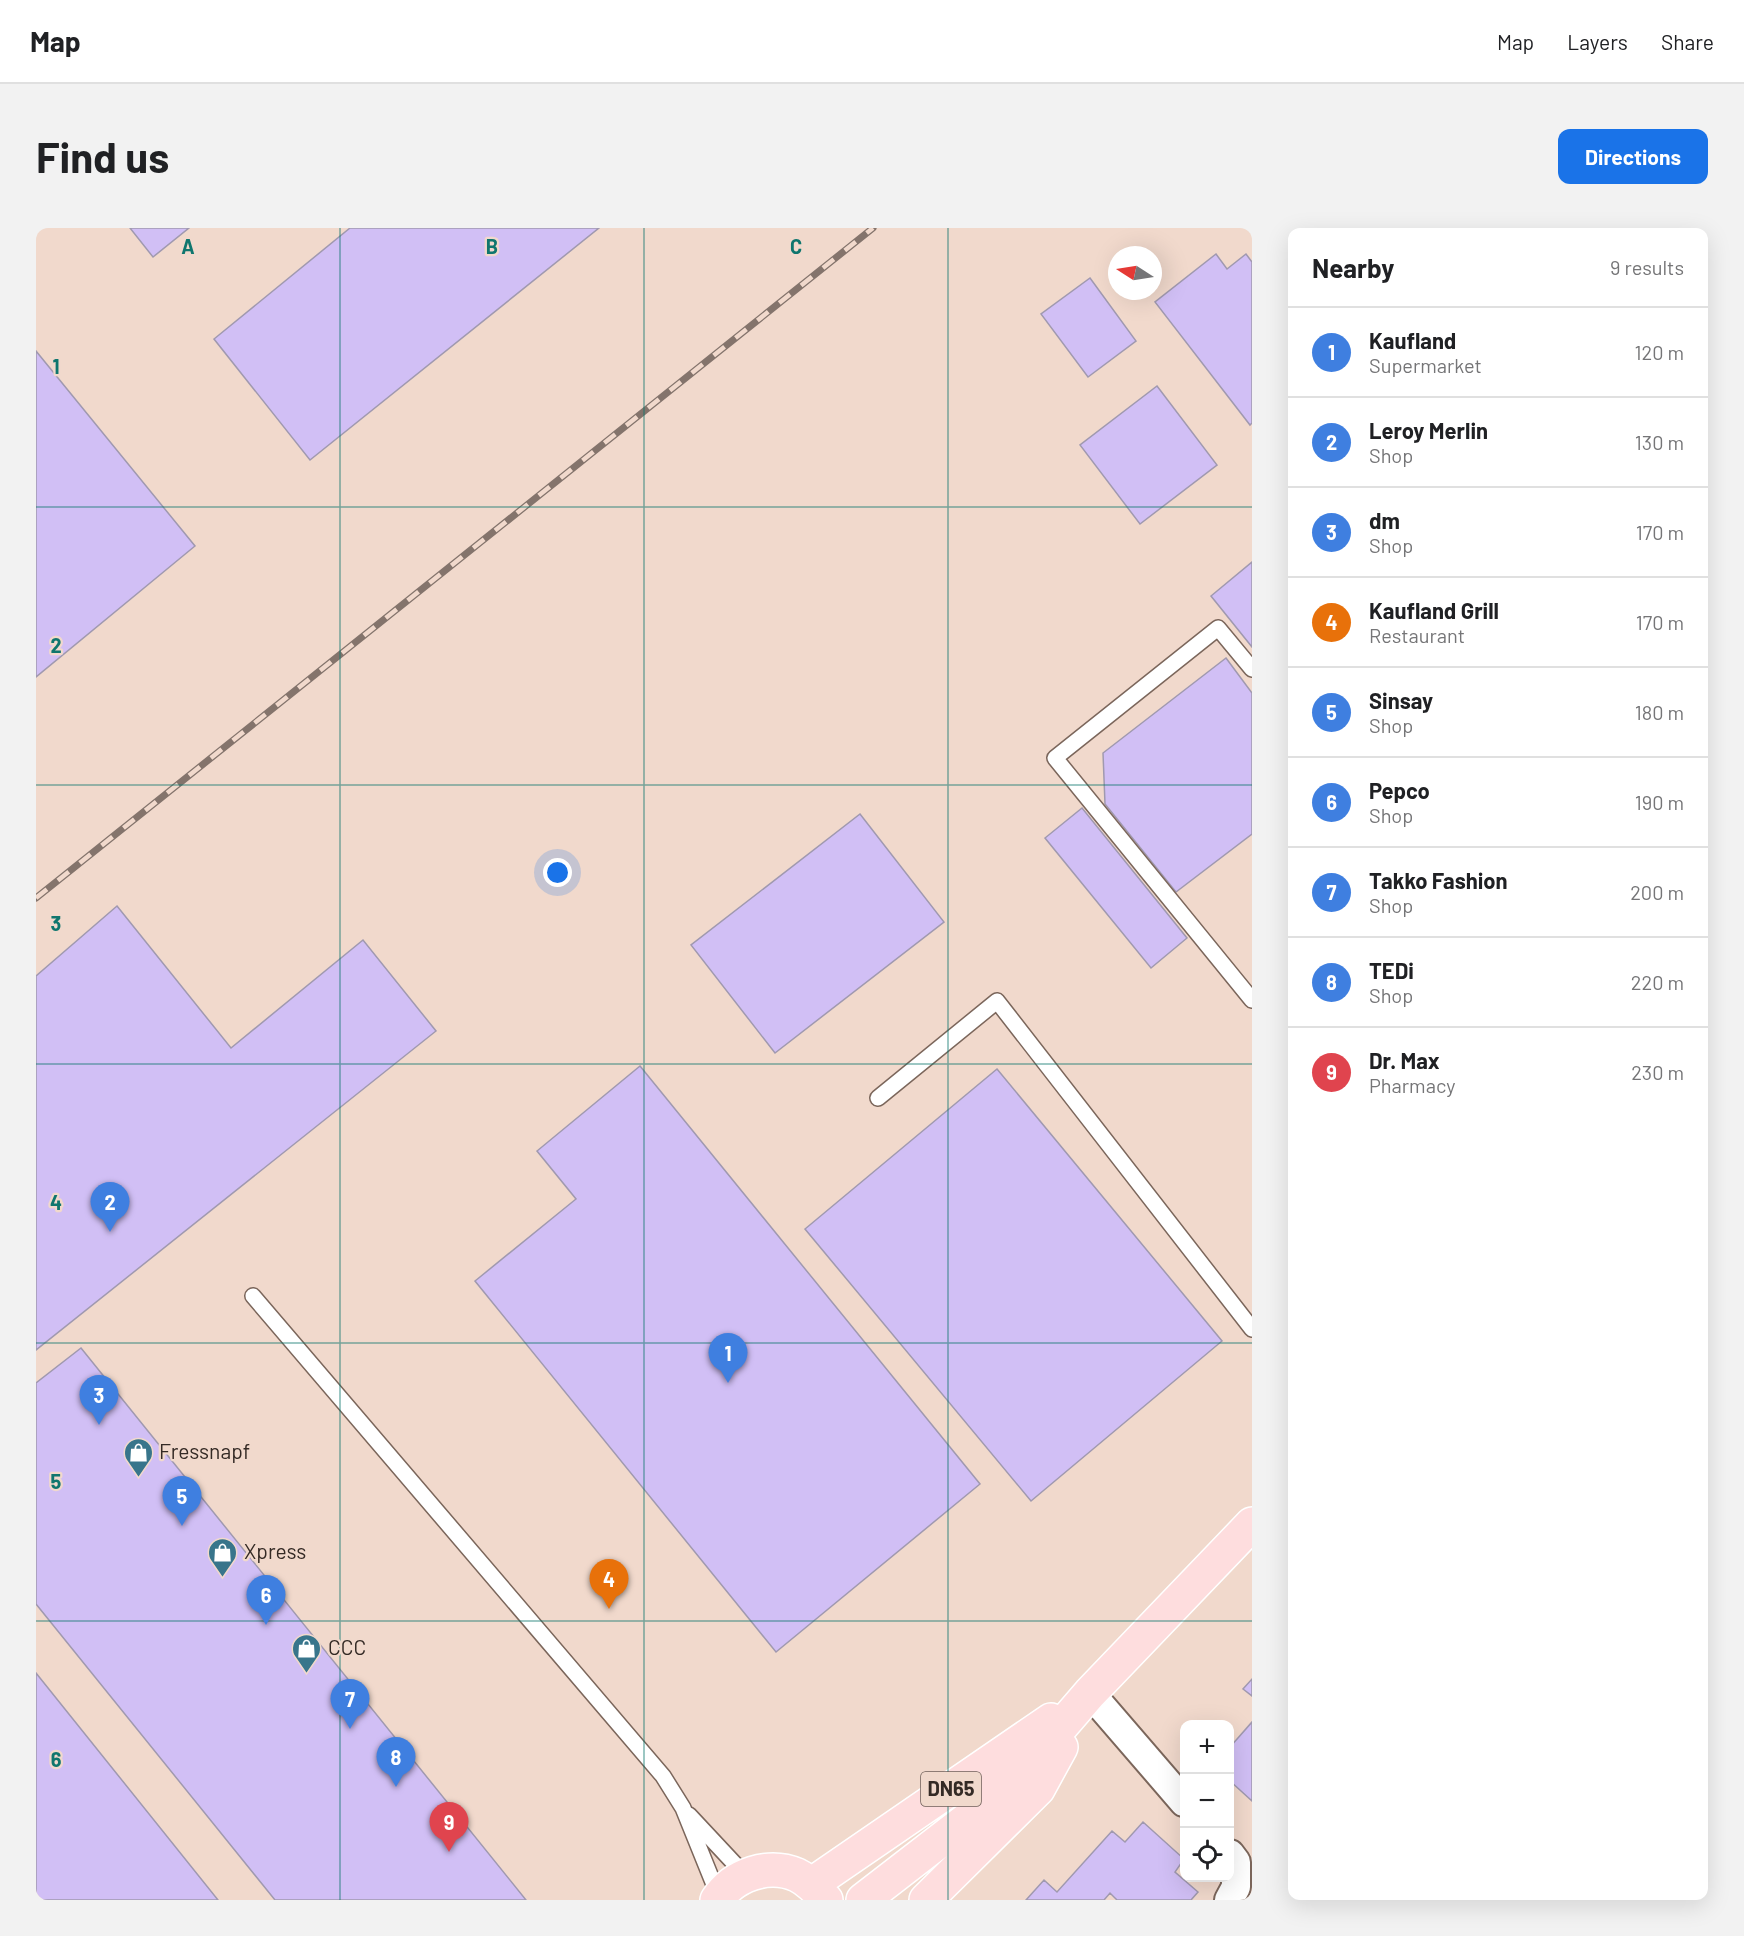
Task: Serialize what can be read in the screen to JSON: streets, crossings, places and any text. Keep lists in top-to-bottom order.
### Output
{
  "streets": {
    "main road": ["DN65"]
  },
  "places": {
    "shop": ["Fressnapf", "Xpress", "CCC"]
  },
  "north": "left",
  "page": {
    "header": "Map",
    "nav": ["Map", "Layers", "Share"],
    "buttons": "Directions",
    "title": "Find us",
    "heading": ["Nearby", "9 results"],
    "list": [
      {
        "mark": "1",
        "name": "Kaufland",
        "note": "Supermarket",
        "value": "120 m"
      },
      {
        "mark": "2",
        "name": "Leroy Merlin",
        "note": "Shop",
        "value": "130 m"
      },
      {
        "mark": "3",
        "name": "dm",
        "note": "Shop",
        "value": "170 m"
      },
      {
        "mark": "4",
        "name": "Kaufland Grill",
        "note": "Restaurant",
        "value": "170 m"
      },
      {
        "mark": "5",
        "name": "Sinsay",
        "note": "Shop",
        "value": "180 m"
      },
      {
        "mark": "6",
        "name": "Pepco",
        "note": "Shop",
        "value": "190 m"
      },
      {
        "mark": "7",
        "name": "Takko Fashion",
        "note": "Shop",
        "value": "200 m"
      },
      {
        "mark": "8",
        "name": "TEDi",
        "note": "Shop",
        "value": "220 m"
      },
      {
        "mark": "9",
        "name": "Dr. Max",
        "note": "Pharmacy",
        "value": "230 m"
      }
    ],
    "pins": [
      "2",
      "1",
      "3",
      "5",
      "4",
      "6",
      "7",
      "8",
      "9"
    ],
    "map_buttons": ["+", "−"]
  },
  "grid": {
    "columns": ["A", "B", "C"],
    "rows": [
      "1",
      "2",
      "3",
      "4",
      "5",
      "6"
    ]
  }
}
